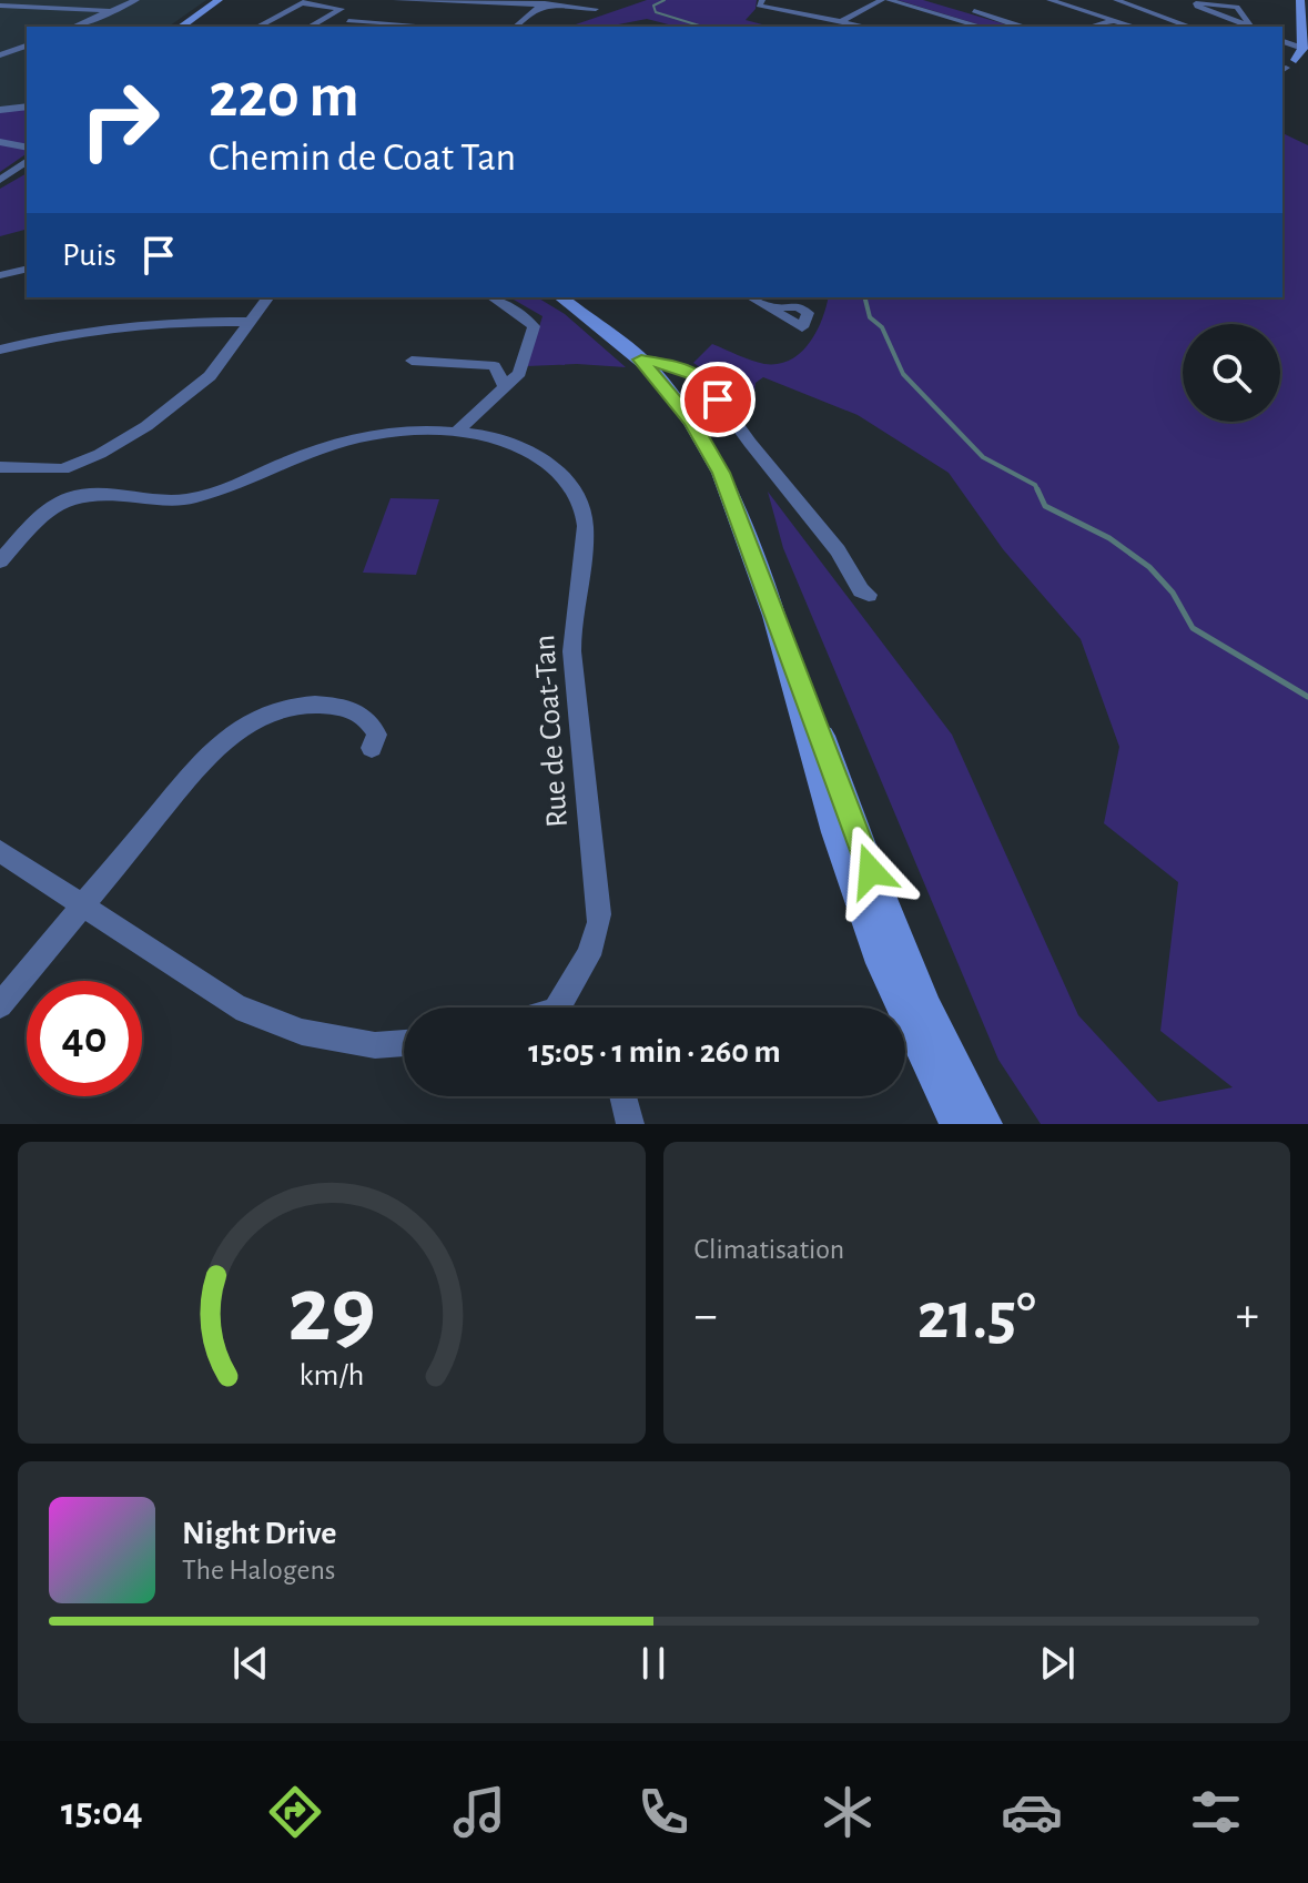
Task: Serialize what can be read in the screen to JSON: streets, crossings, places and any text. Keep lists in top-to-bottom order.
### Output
{
  "streets": {
    "street": ["Rue de Coat-Tan"]
  },
  "page": {
    "turn": ["220 m", "Chemin de Coat Tan"],
    "then": "Puis",
    "limit": "40",
    "trip": "15:05 · 1 min · 260 m",
    "tile": "Climatisation",
    "heat": ["−", "21.5°", "+"],
    "song": ["Night Drive", "The Halogens"],
    "tabs": "15:04",
    "gauge": ["29", "km/h"]
  }
}
